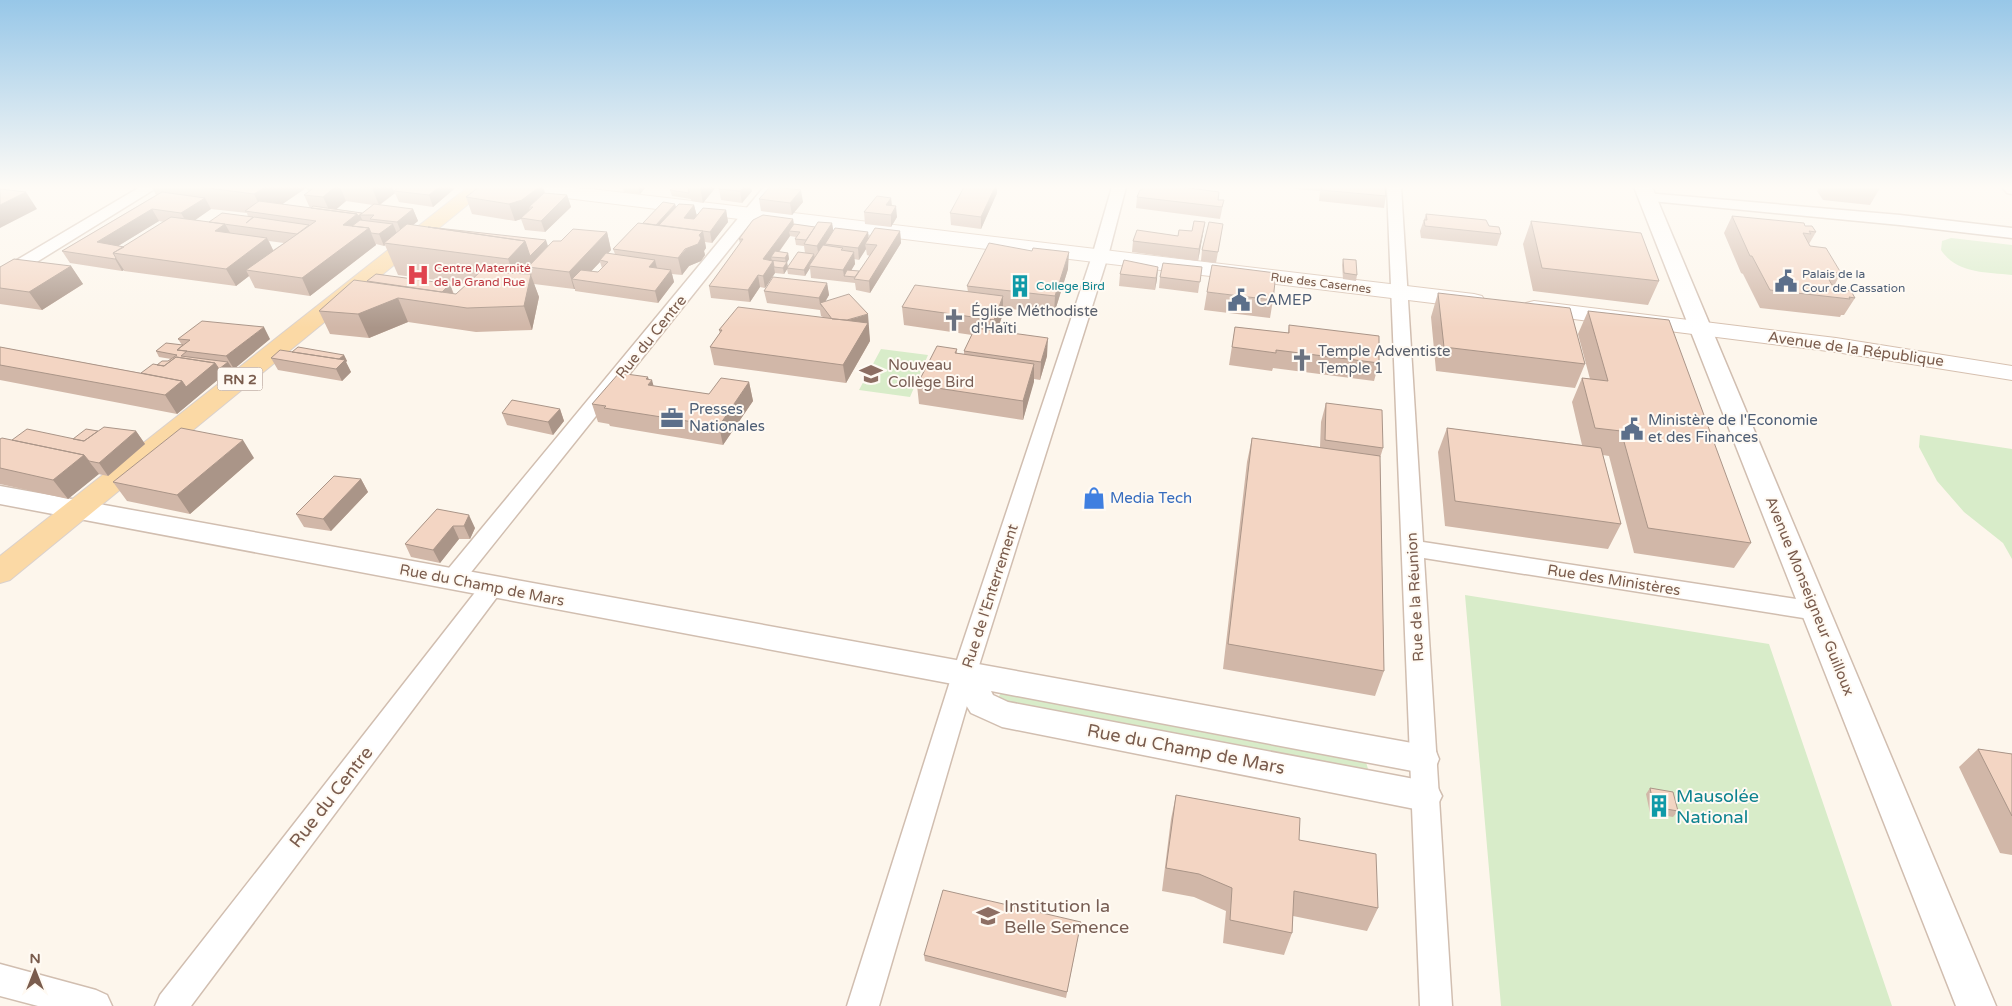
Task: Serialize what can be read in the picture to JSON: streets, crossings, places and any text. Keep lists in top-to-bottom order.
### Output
{
  "streets": {
    "main road": ["Rue des Casernes", "Avenue de la République", "RN 2"],
    "street": [
      "Rue du Centre",
      "Rue des Ministères",
      "Rue du Champ de Mars",
      "Rue de l'Enterrement",
      "Avenue Monseigneur Guilloux",
      "Rue de la Réunion"
    ]
  },
  "crossings": [
    ["Rue des Casernes", "Avenue de la République"],
    ["Rue des Casernes", "Rue de l'Enterrement"],
    ["Rue des Casernes", "Avenue Monseigneur Guilloux"],
    ["Rue des Casernes", "Rue de la Réunion"],
    ["Rue du Centre", "Rue du Champ de Mars"],
    ["Avenue de la République", "Avenue Monseigneur Guilloux"],
    ["RN 2", "Rue du Champ de Mars"],
    ["Rue des Ministères", "Avenue Monseigneur Guilloux"],
    ["Rue des Ministères", "Rue de la Réunion"],
    ["Rue du Champ de Mars", "Rue de l'Enterrement"],
    ["Rue du Champ de Mars", "Rue de la Réunion"]
  ],
  "places": {
    "hospital": ["Centre Maternité de la Grand Rue"],
    "public building": ["Palais de la Cour de Cassation", "CAMEP", "Ministère de l'Economie et des Finances"],
    "building": ["College Bird", "Mausolée National"],
    "church": ["Église Méthodiste d'Haïti", "Temple Adventiste Temple 1"],
    "school or university": ["Nouveau Collège Bird", "Institution la Belle Semence"],
    "office": ["Presses Nationales"],
    "shop": ["Media Tech"]
  },
  "north": "top"
}
